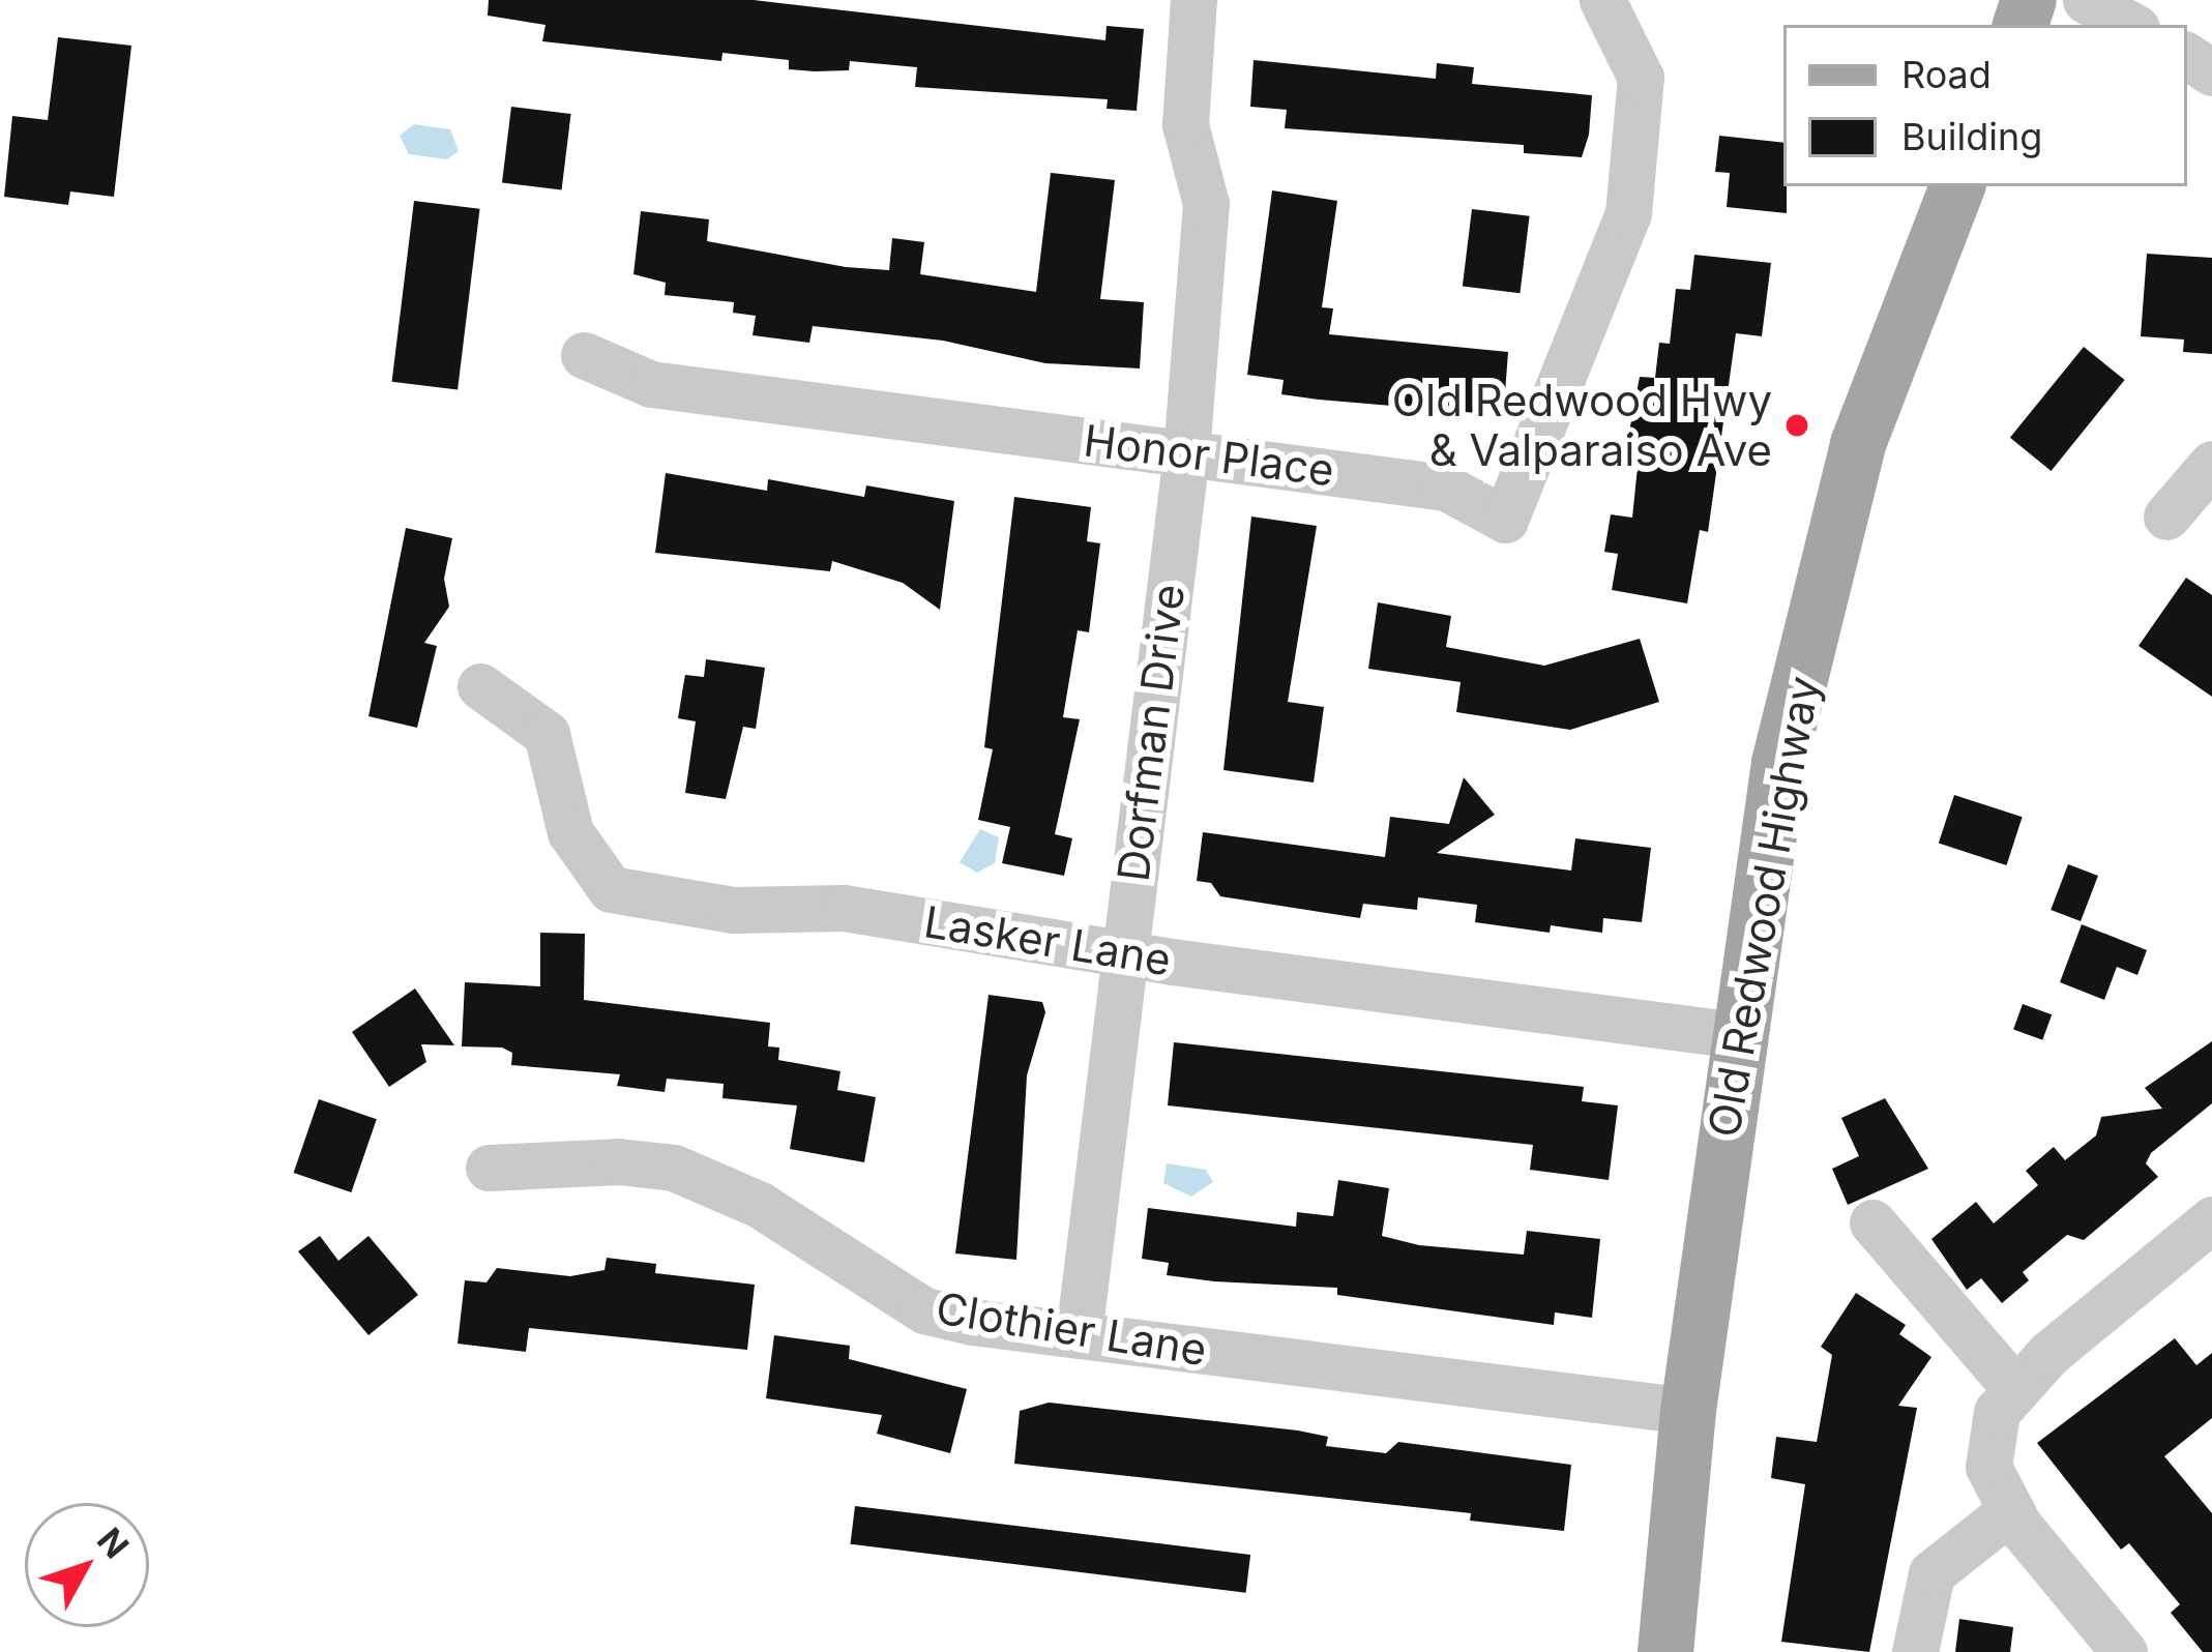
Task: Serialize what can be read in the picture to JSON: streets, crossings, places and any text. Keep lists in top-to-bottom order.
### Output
{
  "streets": {
    "main road": ["Old Redwood Highway"],
    "street": [
      "Honor Place",
      "Dorfman Drive",
      "Lasker Lane",
      "Clothier Lane"
    ]
  },
  "crossings": [
    ["Honor Place", "Dorfman Drive"],
    ["Dorfman Drive", "Lasker Lane"],
    ["Dorfman Drive", "Clothier Lane"],
    ["Old Redwood Highway", "Lasker Lane"],
    ["Old Redwood Highway", "Clothier Lane"]
  ],
  "places": ["Old Redwood Hwy & Valparaiso Ave"],
  "legend": ["Road", "Building"],
  "north": "top right"
}
